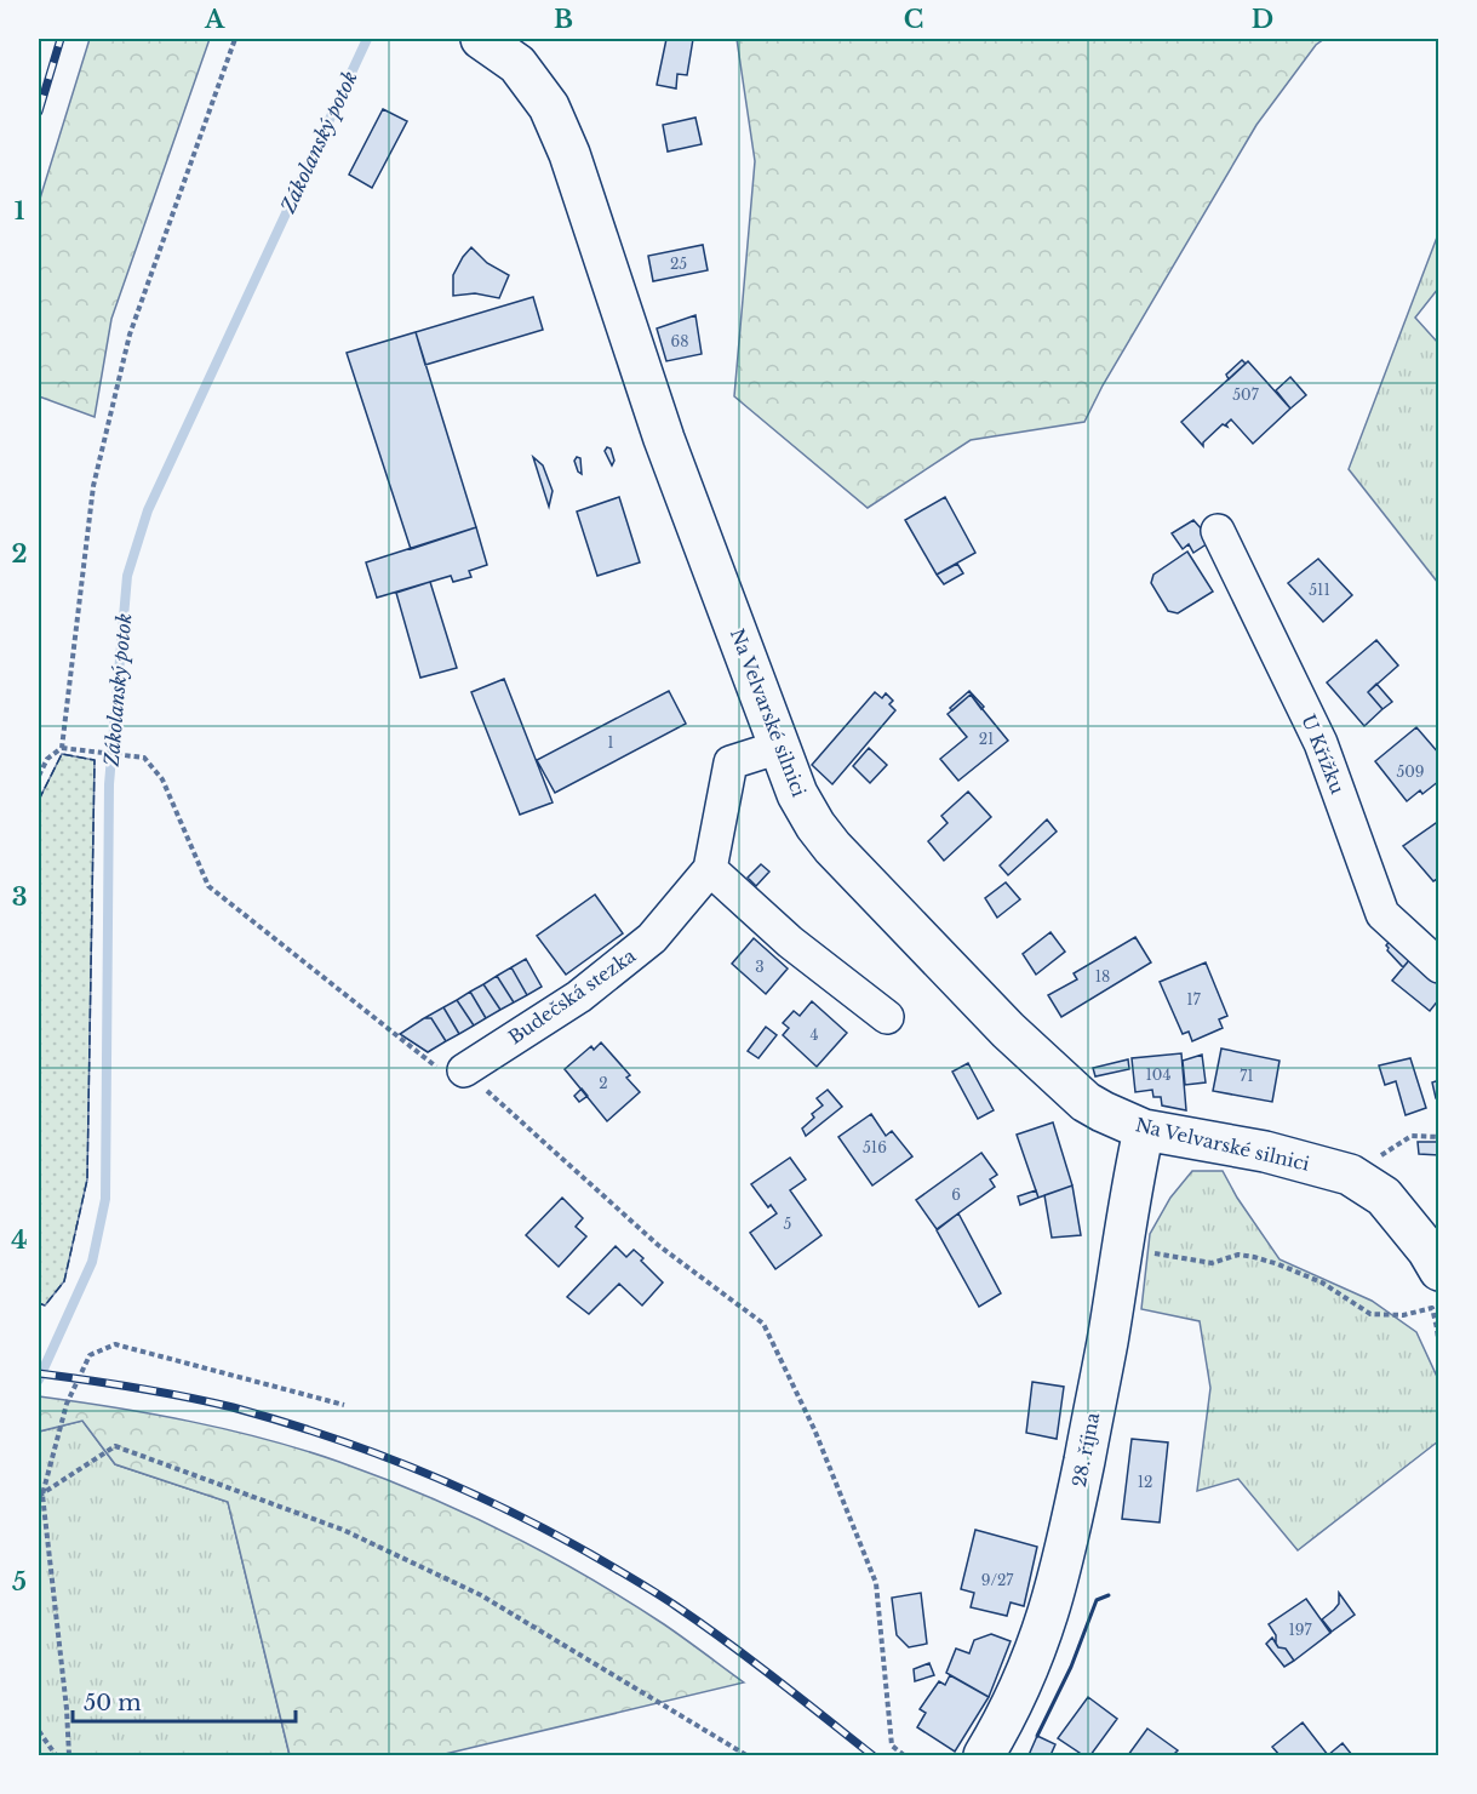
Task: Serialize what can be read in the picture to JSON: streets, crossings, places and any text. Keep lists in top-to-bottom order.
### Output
{
  "streets": {
    "main road": ["Na Velvarské silnici", "28. října"],
    "street": ["U Křížku", "Budečská stezka"]
  },
  "crossings": [
    ["Na Velvarské silnici", "Budečská stezka"],
    ["Na Velvarské silnici", "28. října"]
  ],
  "water": ["Zákolanský potok"],
  "house_numbers": [
    "25",
    "68",
    "507",
    "511",
    "21",
    "1",
    "509",
    "3",
    "18",
    "17",
    "4",
    "104",
    "71",
    "2",
    "516",
    "6",
    "5",
    "12",
    "9/27",
    "197"
  ],
  "scale_bar": "50 m",
  "grid": {
    "columns": [
      "A",
      "B",
      "C",
      "D"
    ],
    "rows": [
      "1",
      "2",
      "3",
      "4",
      "5"
    ]
  }
}
